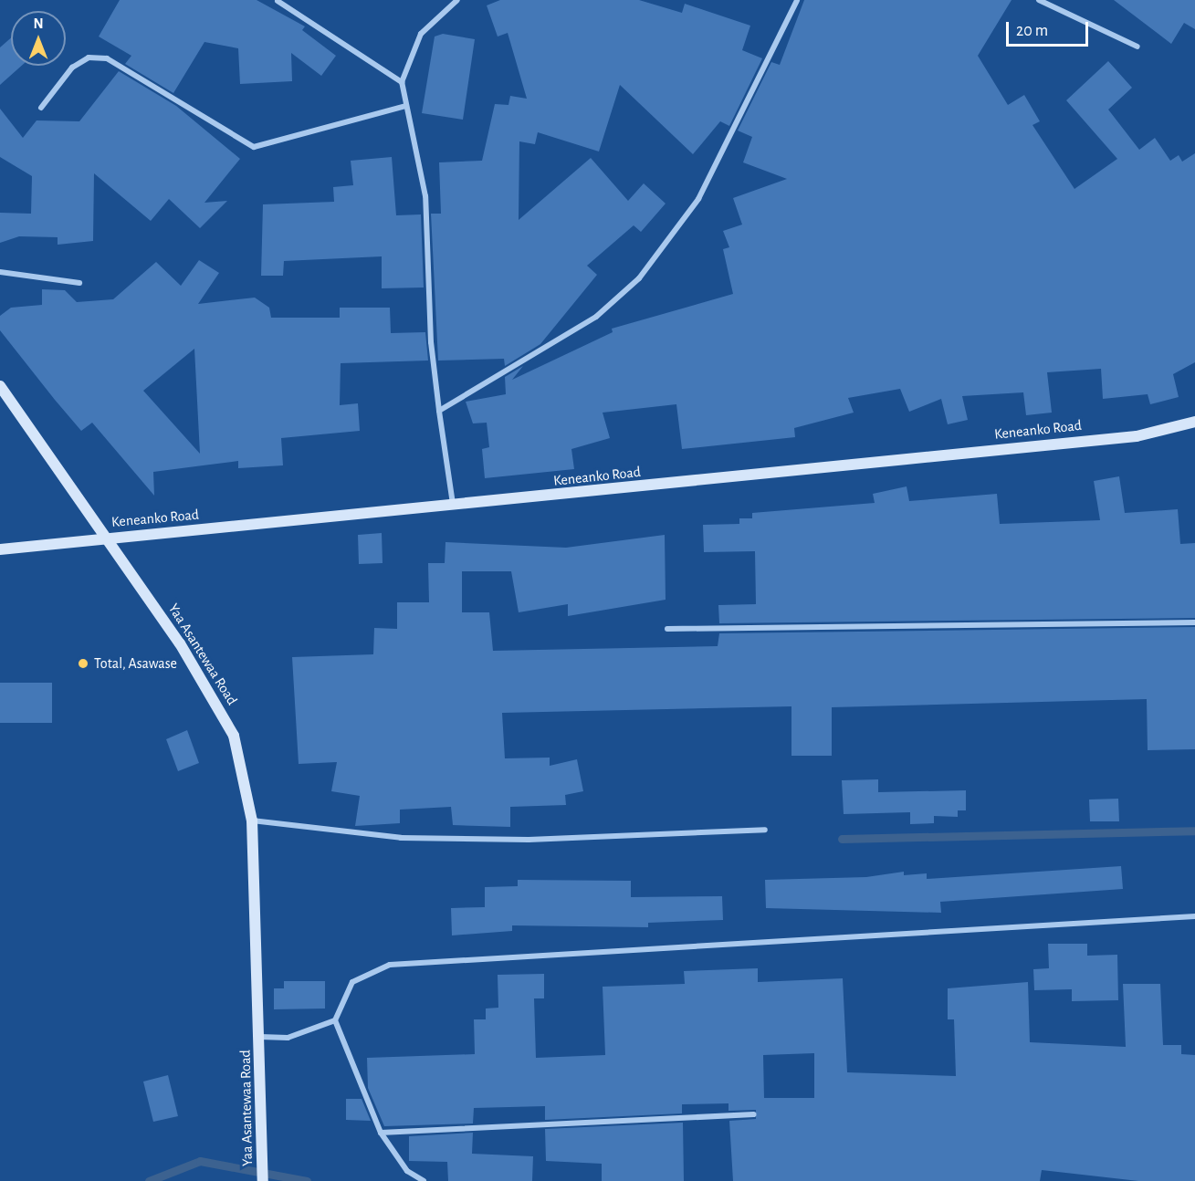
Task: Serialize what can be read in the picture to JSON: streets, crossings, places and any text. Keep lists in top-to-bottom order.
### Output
{
  "streets": {
    "street": ["Keneanko Road", "Yaa Asantewaa Road"]
  },
  "crossings": [
    ["Keneanko Road", "Yaa Asantewaa Road"]
  ],
  "places": ["Total, Asawase"],
  "scale_bar": "20 m",
  "north": "top"
}
